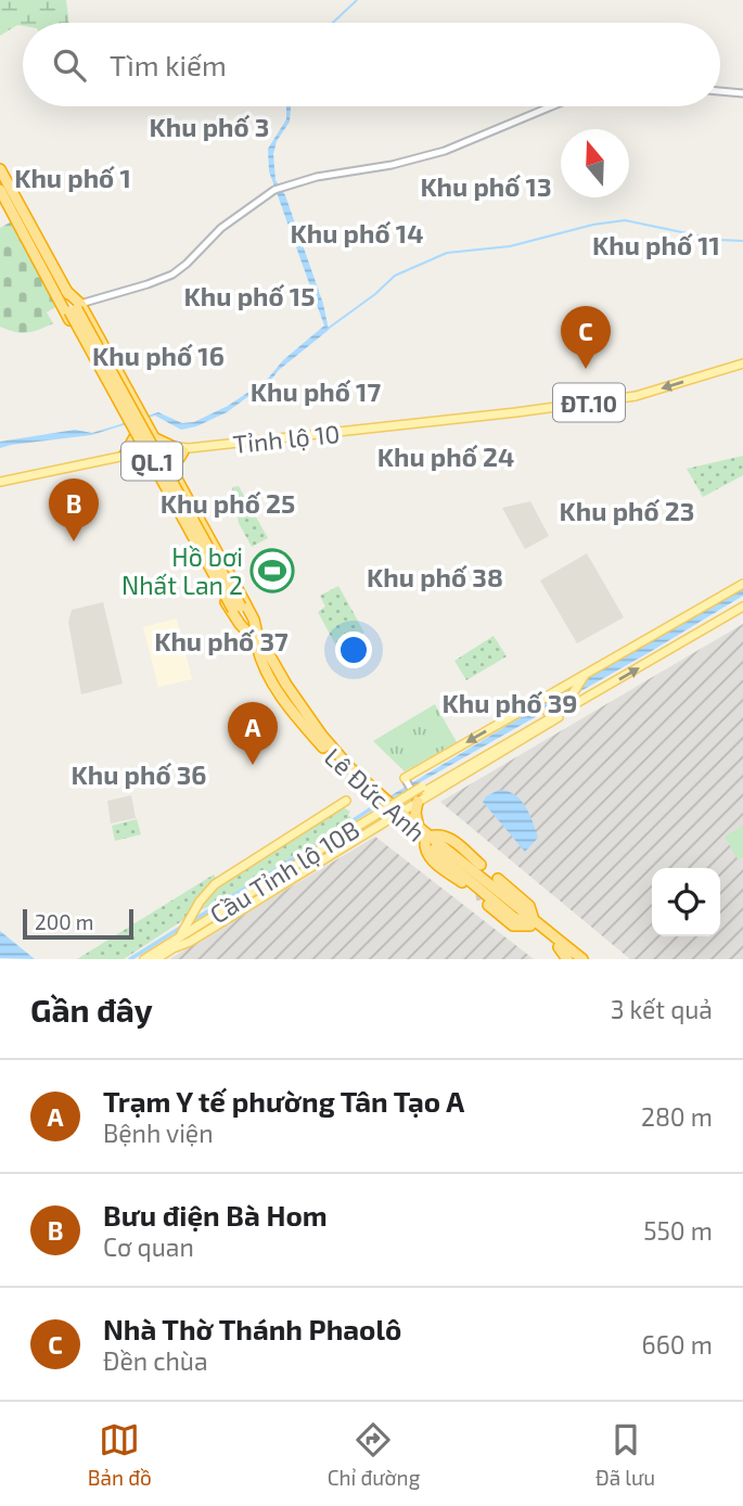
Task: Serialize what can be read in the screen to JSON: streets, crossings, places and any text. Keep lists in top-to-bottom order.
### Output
{
  "streets": {
    "highway": ["QL.1", "Lê Đức Anh"],
    "main road": ["ĐT.10", "Tỉnh lộ 10", "Cầu Tỉnh lộ 10B"]
  },
  "crossings": [
    ["Tỉnh lộ 10", "Lê Đức Anh"],
    ["QL.1", "Lê Đức Anh"]
  ],
  "one_way": ["Tỉnh lộ 10"],
  "districts": [
    "Khu phố 3",
    "Khu phố 1",
    "Khu phố 13",
    "Khu phố 14",
    "Khu phố 11",
    "Khu phố 15",
    "Khu phố 16",
    "Khu phố 17",
    "Khu phố 24",
    "Khu phố 25",
    "Khu phố 23",
    "Khu phố 38",
    "Khu phố 37",
    "Khu phố 39",
    "Khu phố 36"
  ],
  "places": {
    "sports": ["Hồ bơi Nhất Lan 2"]
  },
  "scale_bar": "200 m",
  "north": "top",
  "page": {
    "search": "Tìm kiếm",
    "pins": ["C", "B", "A"],
    "scale": "200 m",
    "heading": ["Gần đây", "3 kết quả"],
    "list": [
      {
        "mark": "A",
        "name": "Trạm Y tế phường Tân Tạo A",
        "note": "Bệnh viện",
        "value": "280 m"
      },
      {
        "mark": "B",
        "name": "Bưu điện Bà Hom",
        "note": "Cơ quan",
        "value": "550 m"
      },
      {
        "mark": "C",
        "name": "Nhà Thờ Thánh Phaolô",
        "note": "Đền chùa",
        "value": "660 m"
      }
    ],
    "nav": ["Bản đồ", "Chỉ đường", "Đã lưu"]
  }
}
